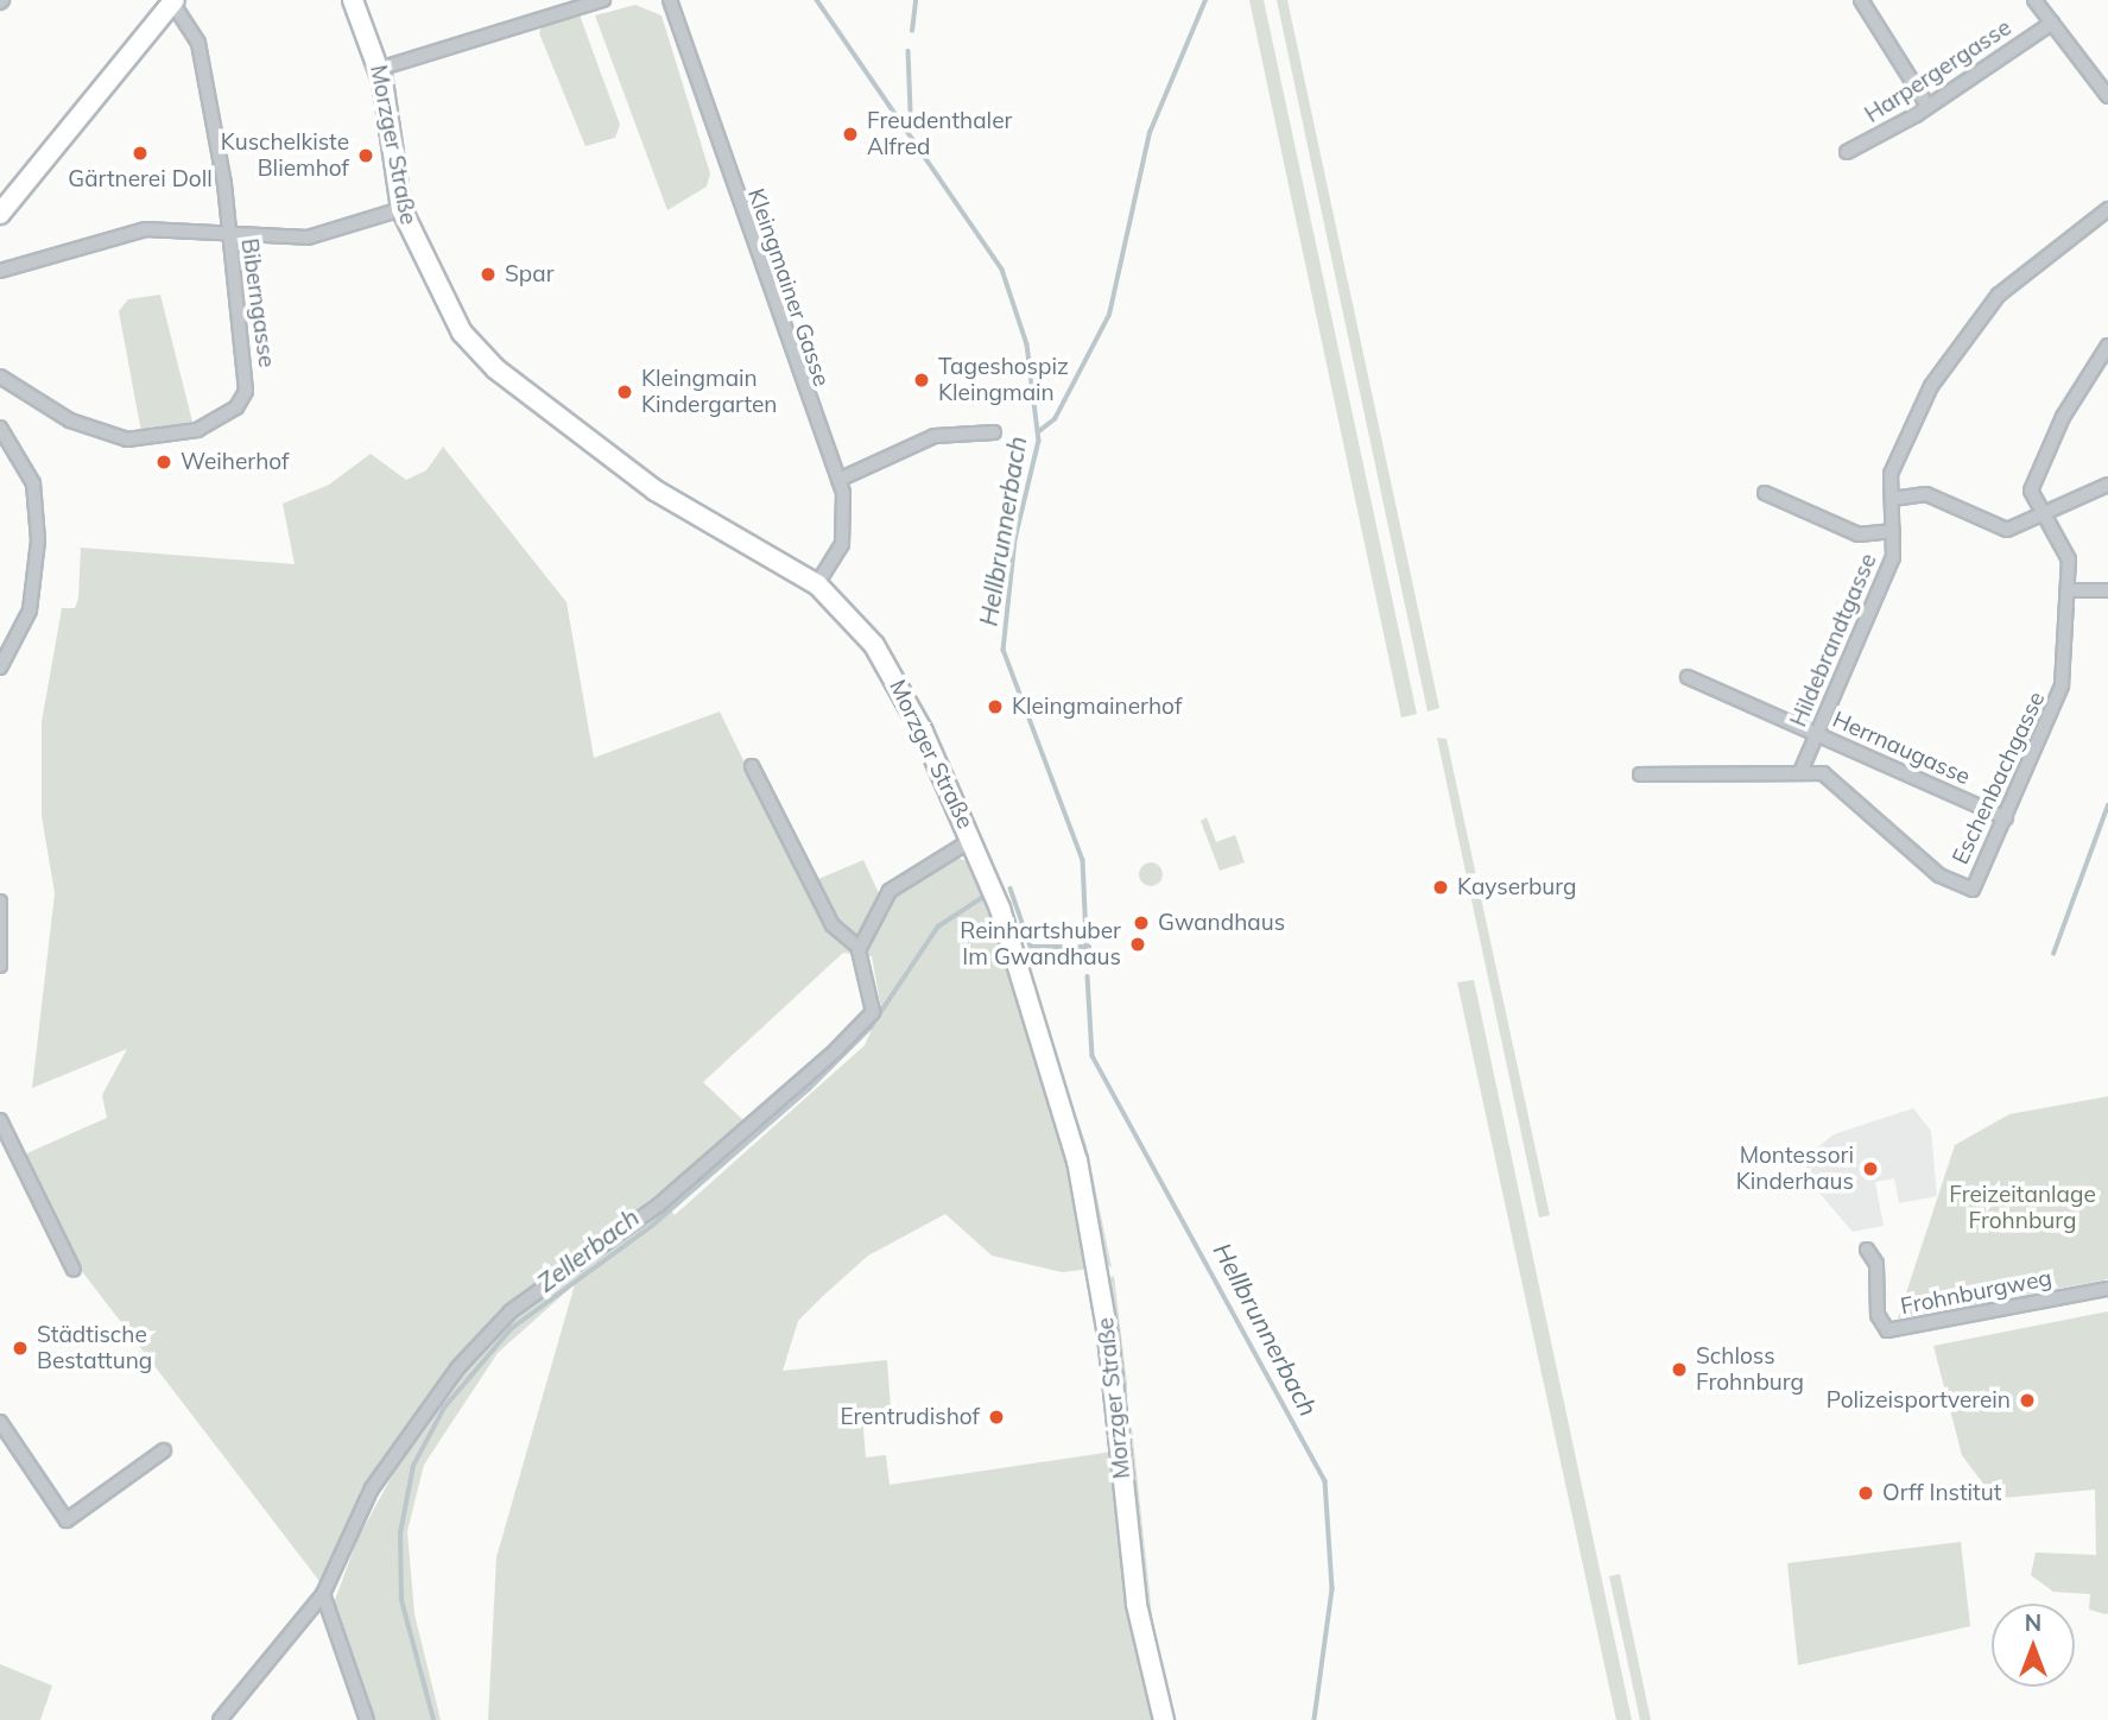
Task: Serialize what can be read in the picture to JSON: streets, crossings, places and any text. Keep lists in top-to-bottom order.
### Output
{
  "streets": {
    "street": [
      "Harpergergasse",
      "Morzger Straße",
      "Kleingmainer Gasse",
      "Biberngasse",
      "Hildebrandtgasse",
      "Herrnaugasse",
      "Eschenbachgasse",
      "Frohnburgweg"
    ]
  },
  "crossings": [
    ["Morzger Straße", "Kleingmainer Gasse"],
    ["Hildebrandtgasse", "Herrnaugasse"],
    ["Hildebrandtgasse", "Eschenbachgasse"],
    ["Herrnaugasse", "Eschenbachgasse"]
  ],
  "water": ["Hellbrunnerbach", "Zellerbach"],
  "parks": ["Freizeitanlage Frohnburg"],
  "places": [
    "Freudenthaler Alfred",
    "Gärtnerei Doll",
    "Kuschelkiste Bliemhof",
    "Spar",
    "Tageshospiz Kleingmain",
    "Kleingmain Kindergarten",
    "Weiherhof",
    "Kleingmainerhof",
    "Kayserburg",
    "Gwandhaus",
    "Reinhartshuber Im Gwandhaus",
    "Montessori Kinderhaus",
    "Städtische Bestattung",
    "Schloss Frohnburg",
    "Polizeisportverein",
    "Erentrudishof",
    "Orff Institut"
  ],
  "north": "top"
}
